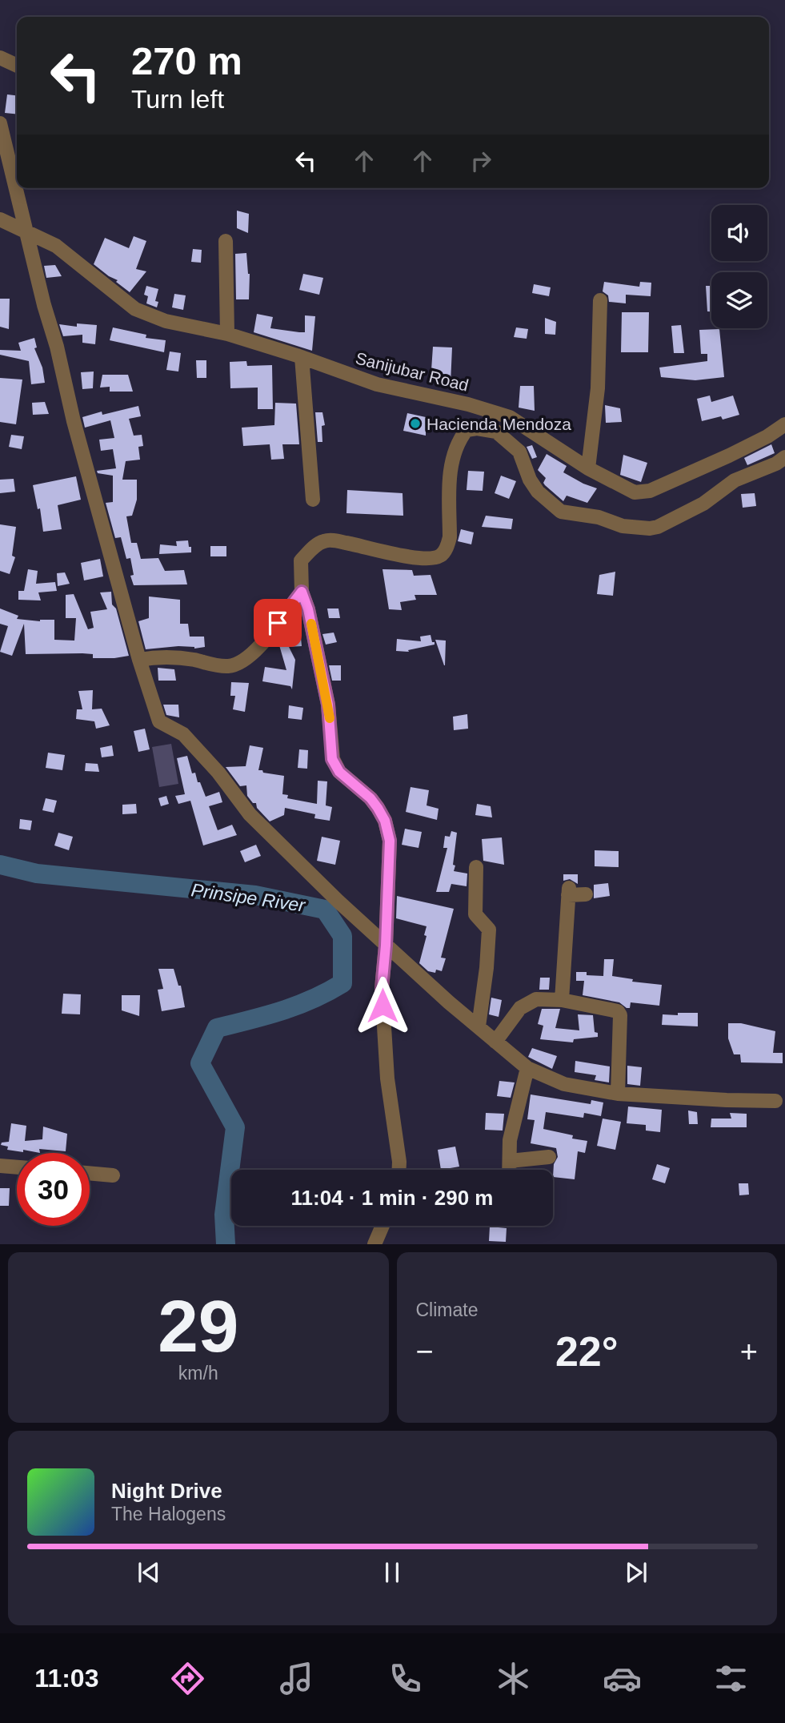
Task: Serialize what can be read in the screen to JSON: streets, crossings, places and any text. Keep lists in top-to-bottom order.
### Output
{
  "streets": {
    "street": ["Sanijubar Road"]
  },
  "water": ["Prinsipe River"],
  "places": ["Hacienda Mendoza"],
  "page": {
    "turn": ["270 m", "Turn left"],
    "limit": "30",
    "trip": "11:04 · 1 min · 290 m",
    "tile": [
      ["29", "km/h"],
      "Climate"
    ],
    "heat": ["−", "22°", "+"],
    "song": ["Night Drive", "The Halogens"],
    "tabs": "11:03"
  }
}
